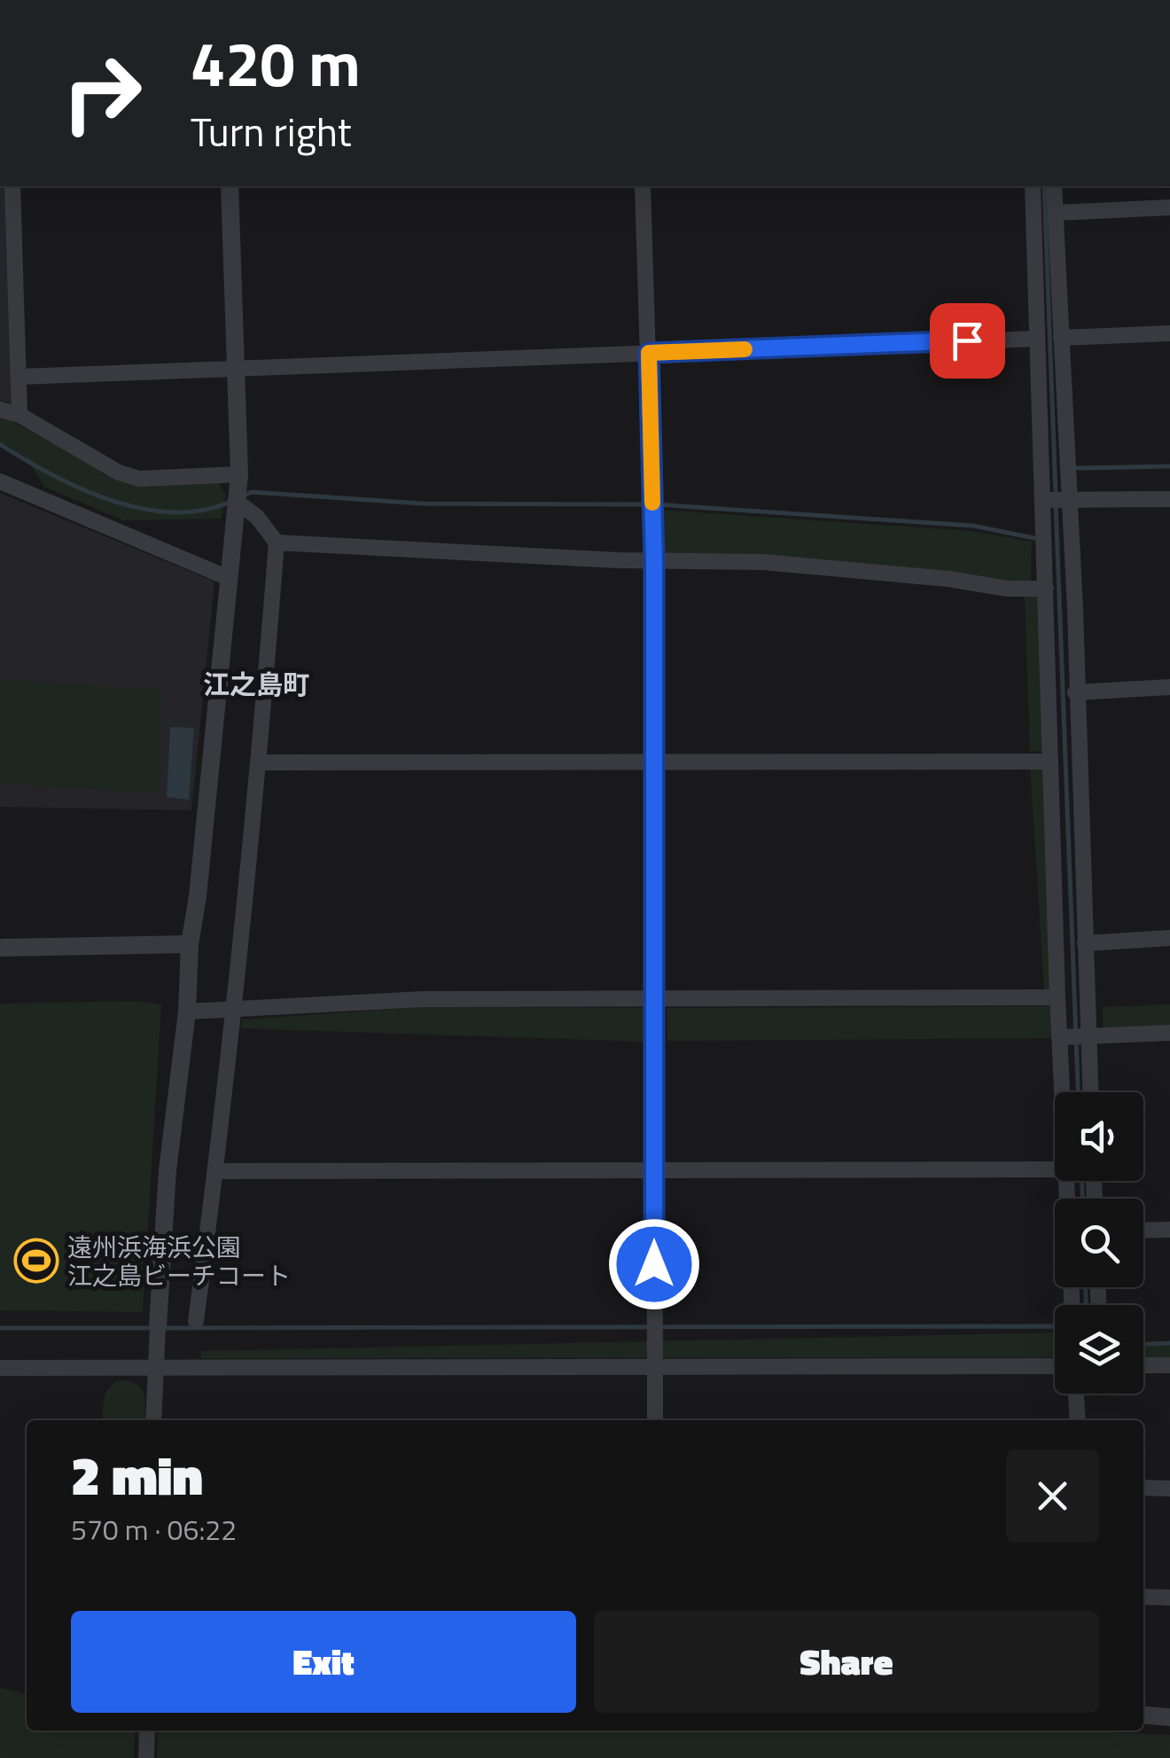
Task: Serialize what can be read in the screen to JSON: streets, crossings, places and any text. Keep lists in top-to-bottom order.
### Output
{
  "districts": ["江之島町"],
  "places": {
    "sports": ["遠州浜海浜公園 江之島ビーチコート"]
  },
  "page": {
    "turn": ["420 m", "Turn right"],
    "heading": ["2 min", "570 m · 06:22"],
    "buttons": ["Exit", "Share"]
  }
}
